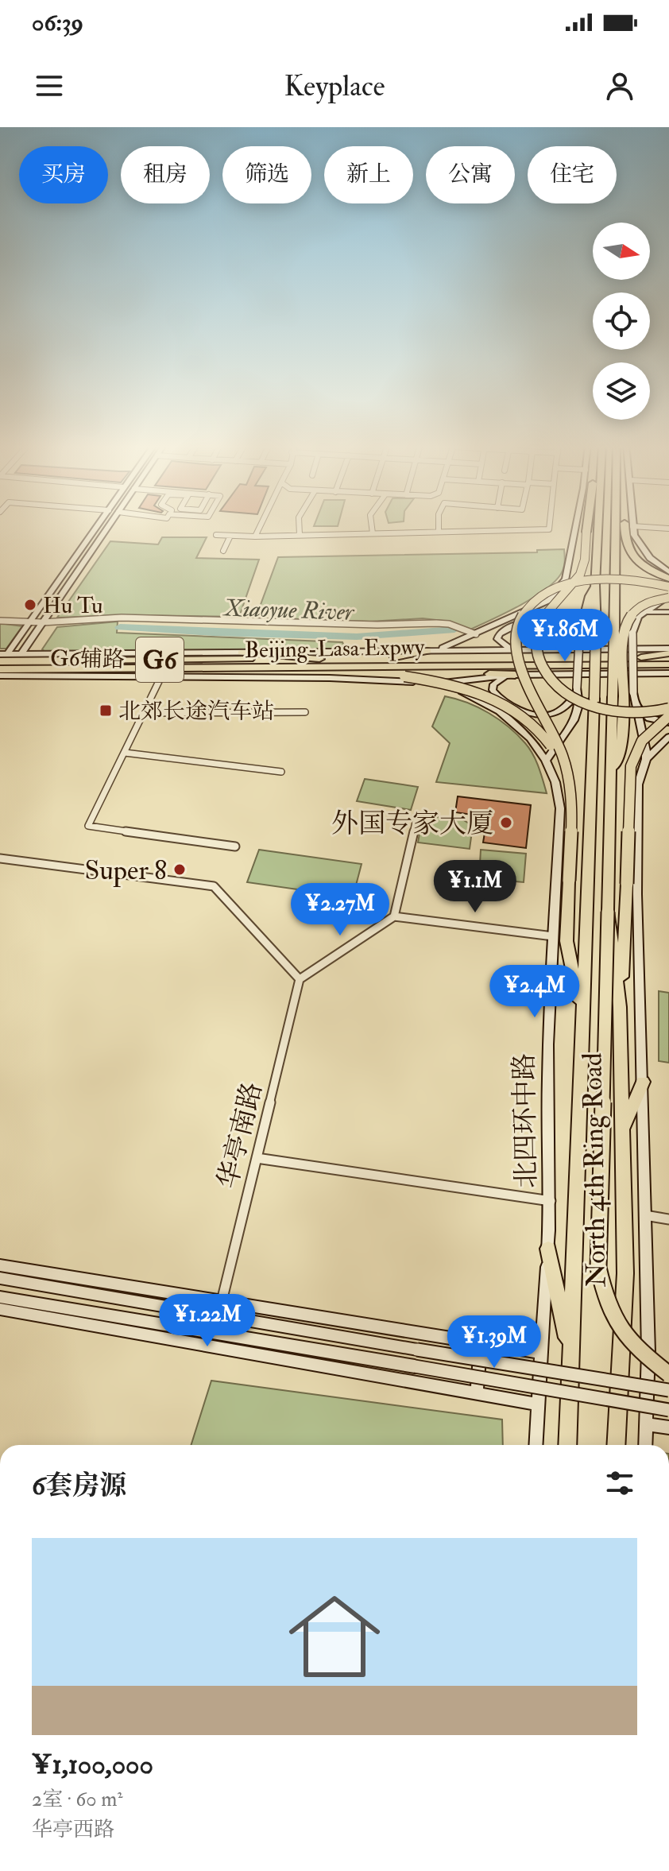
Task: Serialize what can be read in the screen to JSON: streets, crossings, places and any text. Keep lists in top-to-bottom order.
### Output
{
  "streets": {
    "highway": ["Beijing-Lasa Expwy", "G6", "North 4th Ring Road"],
    "street": ["G6辅路", "北四环中路", "华亭南路"]
  },
  "crossings": [
    ["Beijing-Lasa Expwy", "G6辅路"],
    ["G6辅路", "北四环中路"]
  ],
  "water": ["Xiaoyue River"],
  "places": {
    "other": ["Hu Tu", "外国专家大厦", "Super 8"],
    "transit": ["北郊长途汽车站"]
  },
  "north": "right",
  "page": {
    "status": "06:39",
    "header": "Keyplace",
    "chip": [
      "买房",
      "租房",
      "筛选",
      "新上",
      "公寓",
      "住宅"
    ],
    "price": [
      "¥1.86M",
      "¥1.1M",
      "¥2.27M",
      "¥2.4M",
      "¥1.22M",
      "¥1.39M"
    ],
    "heading": "6套房源",
    "list": [
      {
        "name": "¥1,100,000",
        "note": "2室 · 60 m² · 华亭西路"
      }
    ]
  }
}
